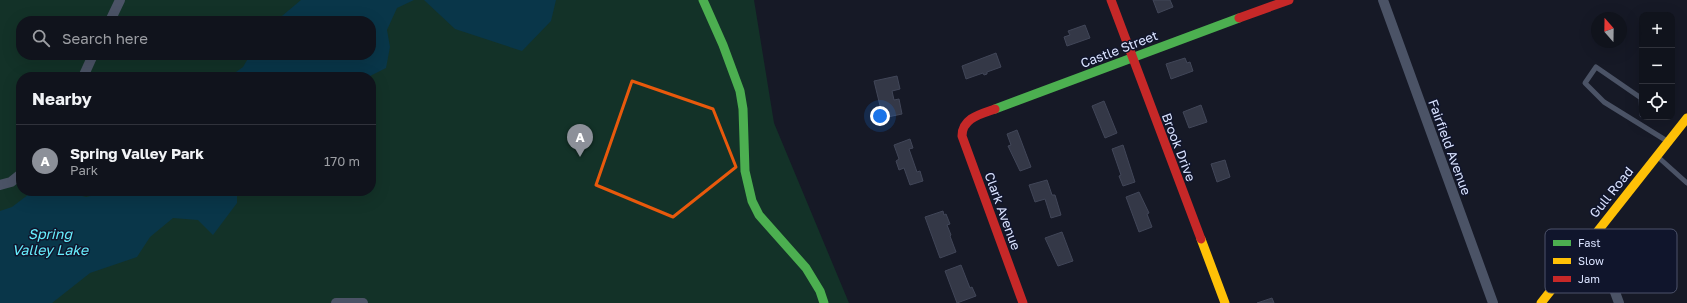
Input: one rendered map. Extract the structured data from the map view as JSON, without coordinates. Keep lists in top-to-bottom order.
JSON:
{
  "streets": {
    "street": [
      "Castle Street",
      "Brook Drive",
      "Fairfield Avenue",
      "Gull Road",
      "Clark Avenue"
    ]
  },
  "crossings": [
    ["Castle Street", "Brook Drive"],
    ["Castle Street", "Clark Avenue"]
  ],
  "water": ["Spring Valley Lake"],
  "legend": ["Fast", "Slow", "Jam"],
  "north": "top",
  "page": {
    "map_buttons": ["+", "−"],
    "search": "Search here",
    "heading": "Nearby",
    "pins": "A",
    "list": [
      {
        "mark": "A",
        "name": "Spring Valley Park",
        "note": "Park",
        "value": "170 m"
      }
    ]
  }
}
